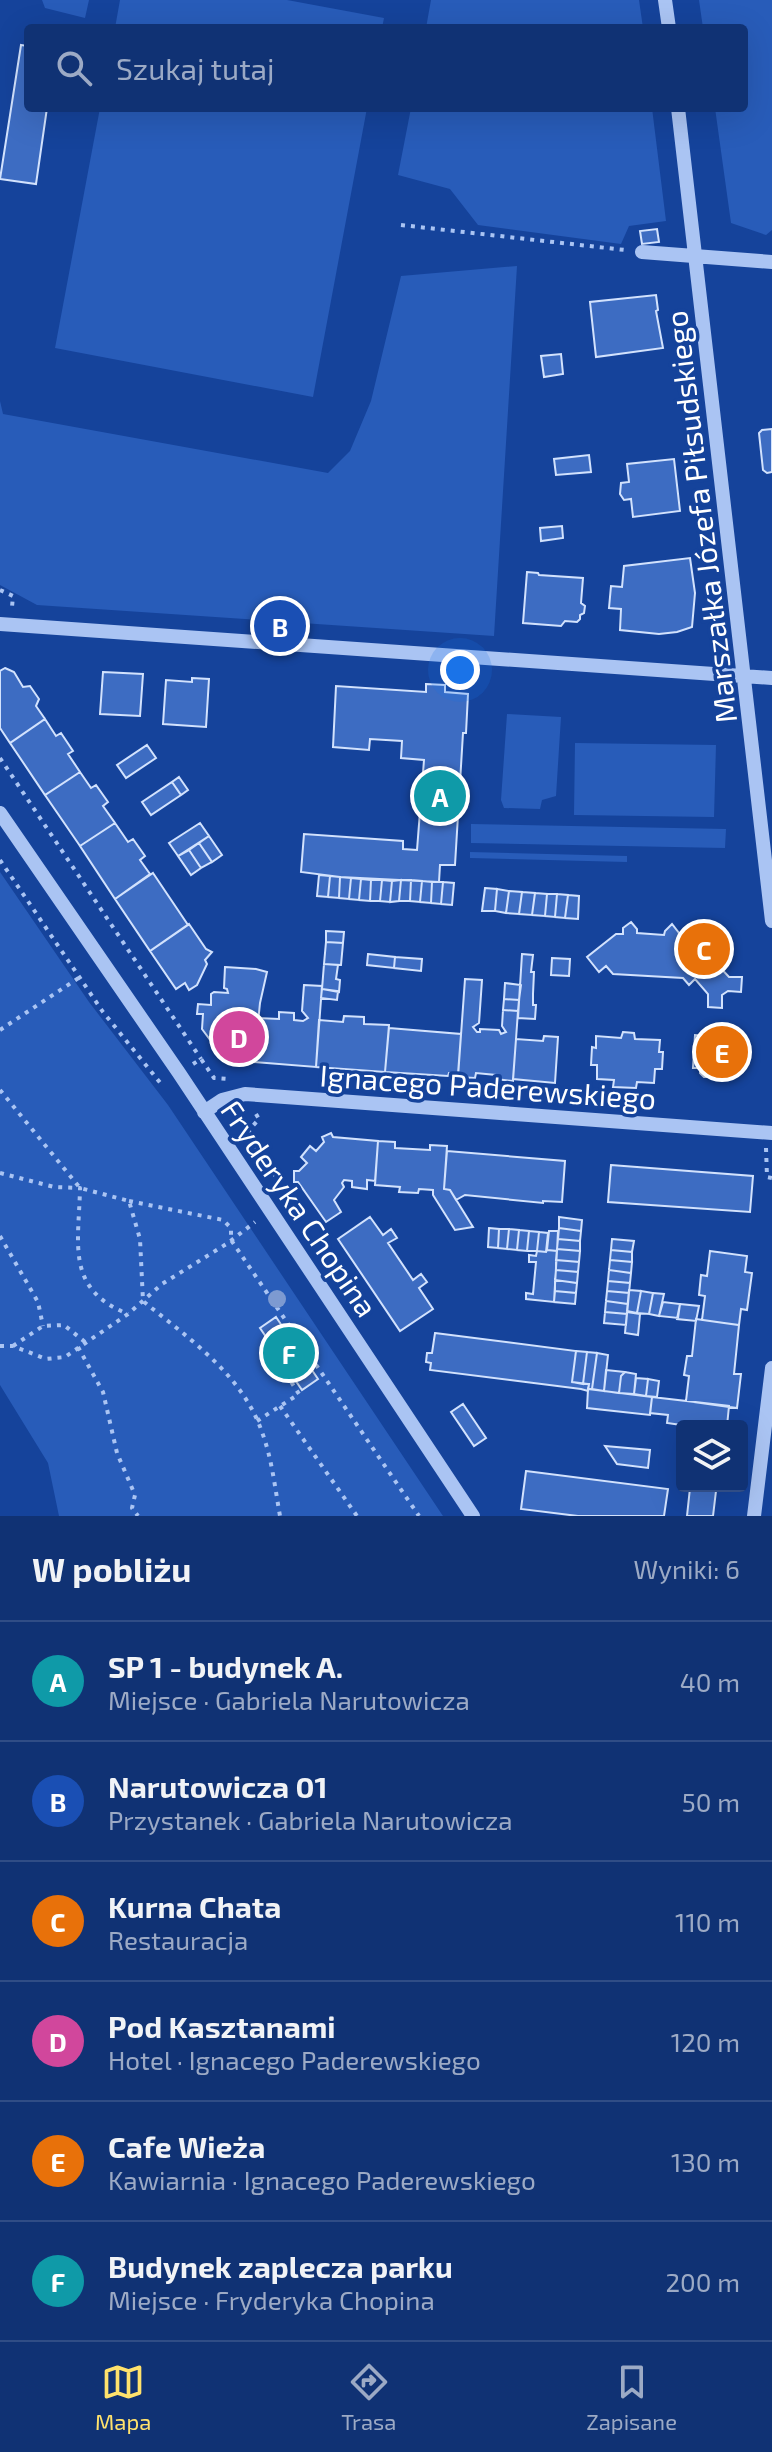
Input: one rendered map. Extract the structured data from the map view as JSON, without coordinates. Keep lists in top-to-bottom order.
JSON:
{
  "streets": {
    "street": ["Marszałka Józefa Piłsudskiego", "Ignacego Paderewskiego", "Fryderyka Chopina"]
  },
  "crossings": [
    ["Ignacego Paderewskiego", "Fryderyka Chopina"]
  ],
  "page": {
    "search": "Szukaj tutaj",
    "pins": [
      "B",
      "A",
      "C",
      "D",
      "E",
      "F"
    ],
    "heading": ["W pobliżu", "Wyniki: 6"],
    "list": [
      {
        "mark": "A",
        "name": "SP 1 - budynek A.",
        "note": "Miejsce · Gabriela Narutowicza",
        "value": "40 m"
      },
      {
        "mark": "B",
        "name": "Narutowicza 01",
        "note": "Przystanek · Gabriela Narutowicza",
        "value": "50 m"
      },
      {
        "mark": "C",
        "name": "Kurna Chata",
        "note": "Restauracja",
        "value": "110 m"
      },
      {
        "mark": "D",
        "name": "Pod Kasztanami",
        "note": "Hotel · Ignacego Paderewskiego",
        "value": "120 m"
      },
      {
        "mark": "E",
        "name": "Cafe Wieża",
        "note": "Kawiarnia · Ignacego Paderewskiego",
        "value": "130 m"
      },
      {
        "mark": "F",
        "name": "Budynek zaplecza parku",
        "note": "Miejsce · Fryderyka Chopina",
        "value": "200 m"
      }
    ],
    "nav": ["Mapa", "Trasa", "Zapisane"]
  }
}
